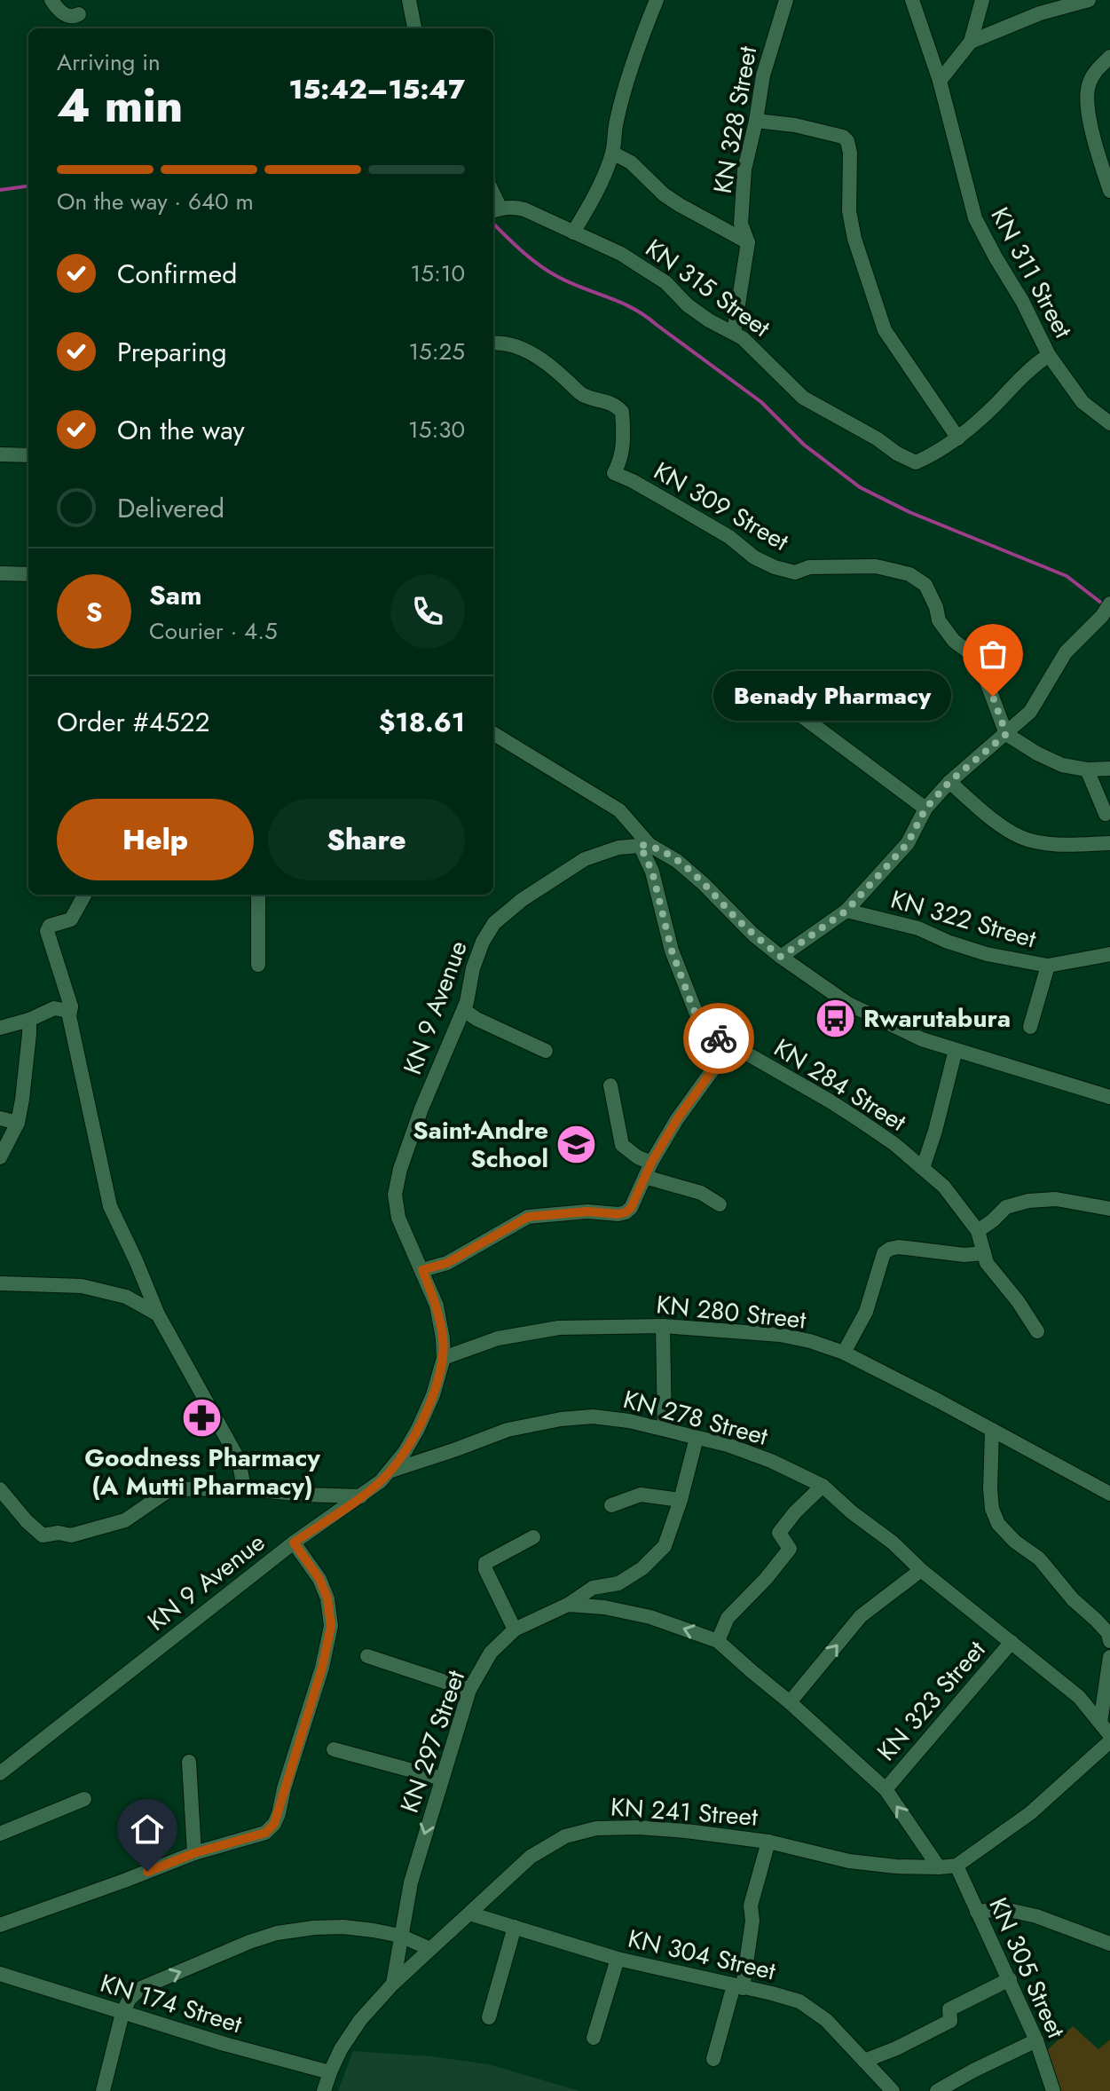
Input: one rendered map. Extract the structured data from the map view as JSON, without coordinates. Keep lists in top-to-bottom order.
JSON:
{
  "streets": {
    "street": [
      "KN 328 Street",
      "KN 311 Street",
      "KN 315 Street",
      "KN 309 Street",
      "KN 322 Street",
      "KN 9 Avenue",
      "KN 284 Street",
      "KN 280 Street",
      "KN 278 Street",
      "KN 323 Street",
      "KN 297 Street",
      "KN 241 Street",
      "KN 304 Street",
      "KN 305 Street",
      "KN 174 Street"
    ]
  },
  "crossings": [
    ["KN 328 Street", "KN 315 Street"],
    ["KN 311 Street", "KN 315 Street"],
    ["KN 9 Avenue", "KN 284 Street"],
    ["KN 9 Avenue", "KN 280 Street"],
    ["KN 9 Avenue", "KN 278 Street"],
    ["KN 278 Street", "KN 323 Street"],
    ["KN 323 Street", "KN 297 Street"],
    ["KN 297 Street", "KN 241 Street"],
    ["KN 241 Street", "KN 304 Street"],
    ["KN 241 Street", "KN 305 Street"],
    ["KN 241 Street", "KN 174 Street"]
  ],
  "places": {
    "other": ["Benady Pharmacy"],
    "bus stop": ["Rwarutabura"],
    "school or university": ["Saint-Andre School"],
    "pharmacy": ["Goodness Pharmacy (A Mutti Pharmacy)"]
  },
  "page": {
    "heading": ["4 min", "Arriving in", "15:42–15:47"],
    "panel": [
      "Sam",
      "Courier · 4.5",
      "Order #4522",
      "$18.61"
    ],
    "bar": "On the way · 640 m",
    "list": [
      ["Confirmed", "15:10"],
      ["Preparing", "15:25"],
      ["On the way", "15:30"],
      "Delivered"
    ],
    "round": "S",
    "bubble": "Benady Pharmacy",
    "buttons": ["Help", "Share"]
  }
}
